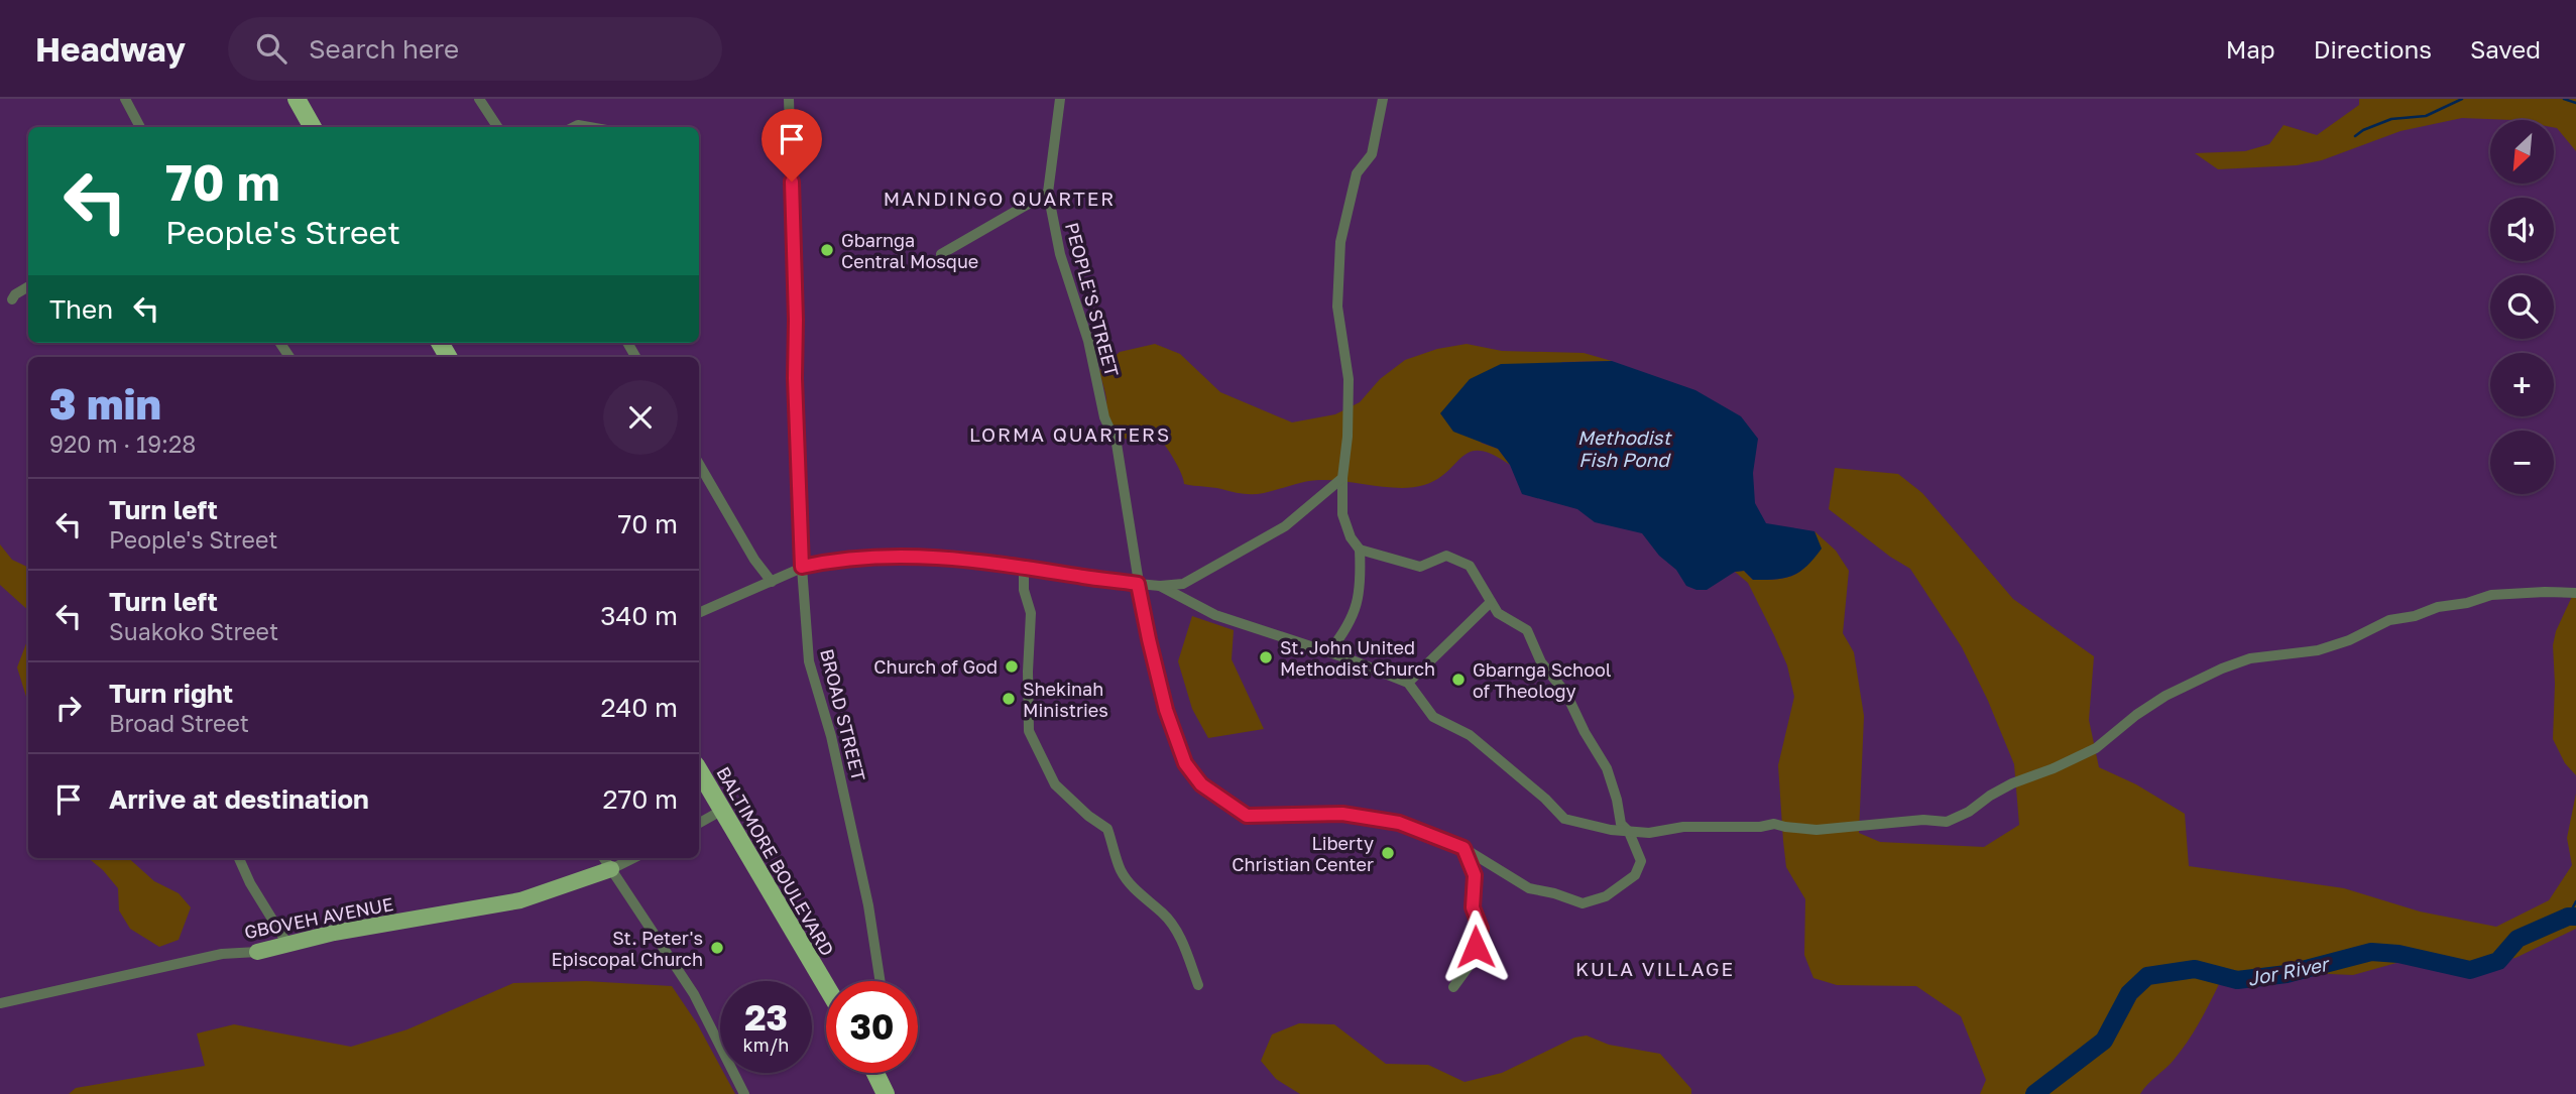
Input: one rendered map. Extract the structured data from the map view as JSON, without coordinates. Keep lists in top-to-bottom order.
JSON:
{
  "streets": {
    "highway": ["BALTIMORE BOULEVARD"],
    "main road": ["GBOVEH AVENUE"],
    "street": ["PEOPLE'S STREET", "BROAD STREET"]
  },
  "districts": ["MANDINGO QUARTER", "LORMA QUARTERS", "KULA VILLAGE"],
  "water": ["Methodist Fish Pond", "Jor River"],
  "places": [
    "Gbarnga Central Mosque",
    "St. John United Methodist Church",
    "Church of God",
    "Gbarnga School of Theology",
    "Shekinah Ministries",
    "Liberty Christian Center",
    "St. Peter's Episcopal Church"
  ],
  "north": "bottom left",
  "page": {
    "header": "Headway",
    "search": "Search here",
    "nav": ["Map", "Directions", "Saved"],
    "map_buttons": ["+", "−"],
    "turn": ["70 m", "People's Street"],
    "then": "Then",
    "heading": ["3 min", "920 m · 19:28"],
    "list": [
      {
        "name": "Turn left",
        "note": "People's Street",
        "value": "70 m"
      },
      {
        "name": "Turn left",
        "note": "Suakoko Street",
        "value": "340 m"
      },
      {
        "name": "Turn right",
        "note": "Broad Street",
        "value": "240 m"
      },
      {
        "name": "Arrive at destination",
        "value": "270 m"
      }
    ],
    "speed": "23 km/h",
    "limit": "30"
  }
}
